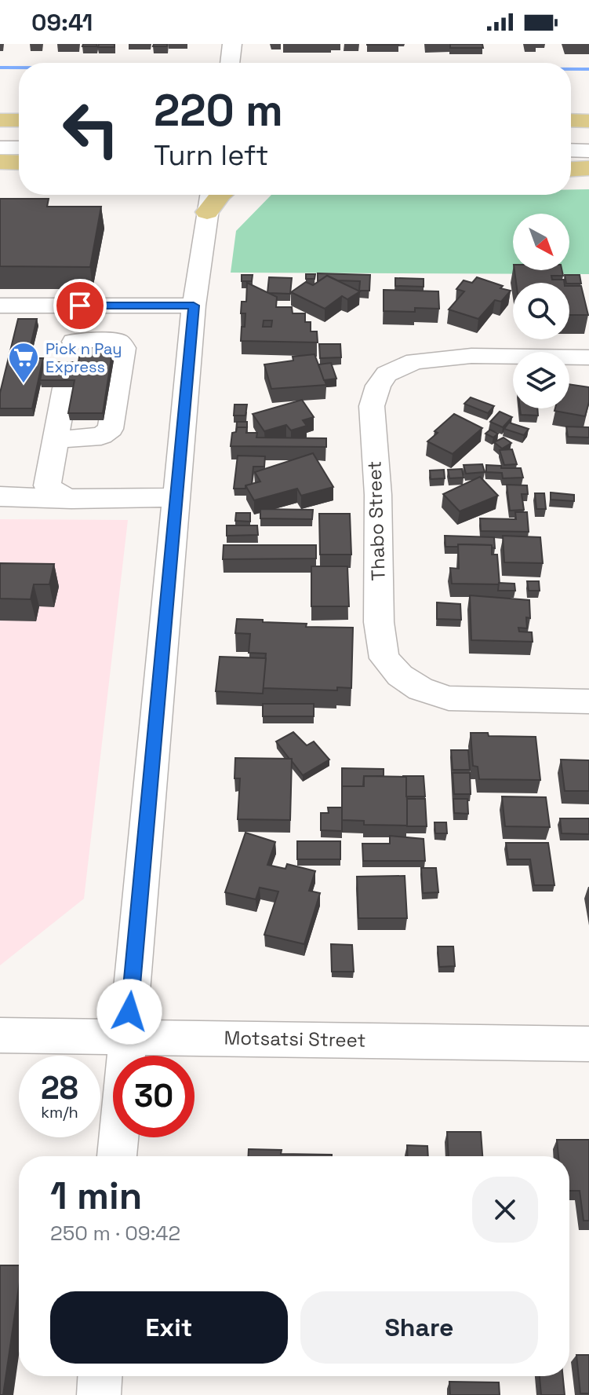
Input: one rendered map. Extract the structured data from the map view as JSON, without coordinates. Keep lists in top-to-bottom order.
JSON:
{
  "streets": {
    "street": ["Thabo Street", "Motsatsi Street"]
  },
  "places": {
    "supermarket": ["Pick n Pay Express"]
  },
  "north": "bottom right",
  "page": {
    "status": "09:41",
    "turn": ["220 m", "Turn left"],
    "speed": "28 km/h",
    "limit": "30",
    "heading": ["1 min", "250 m · 09:42"],
    "buttons": ["Exit", "Share"]
  }
}
